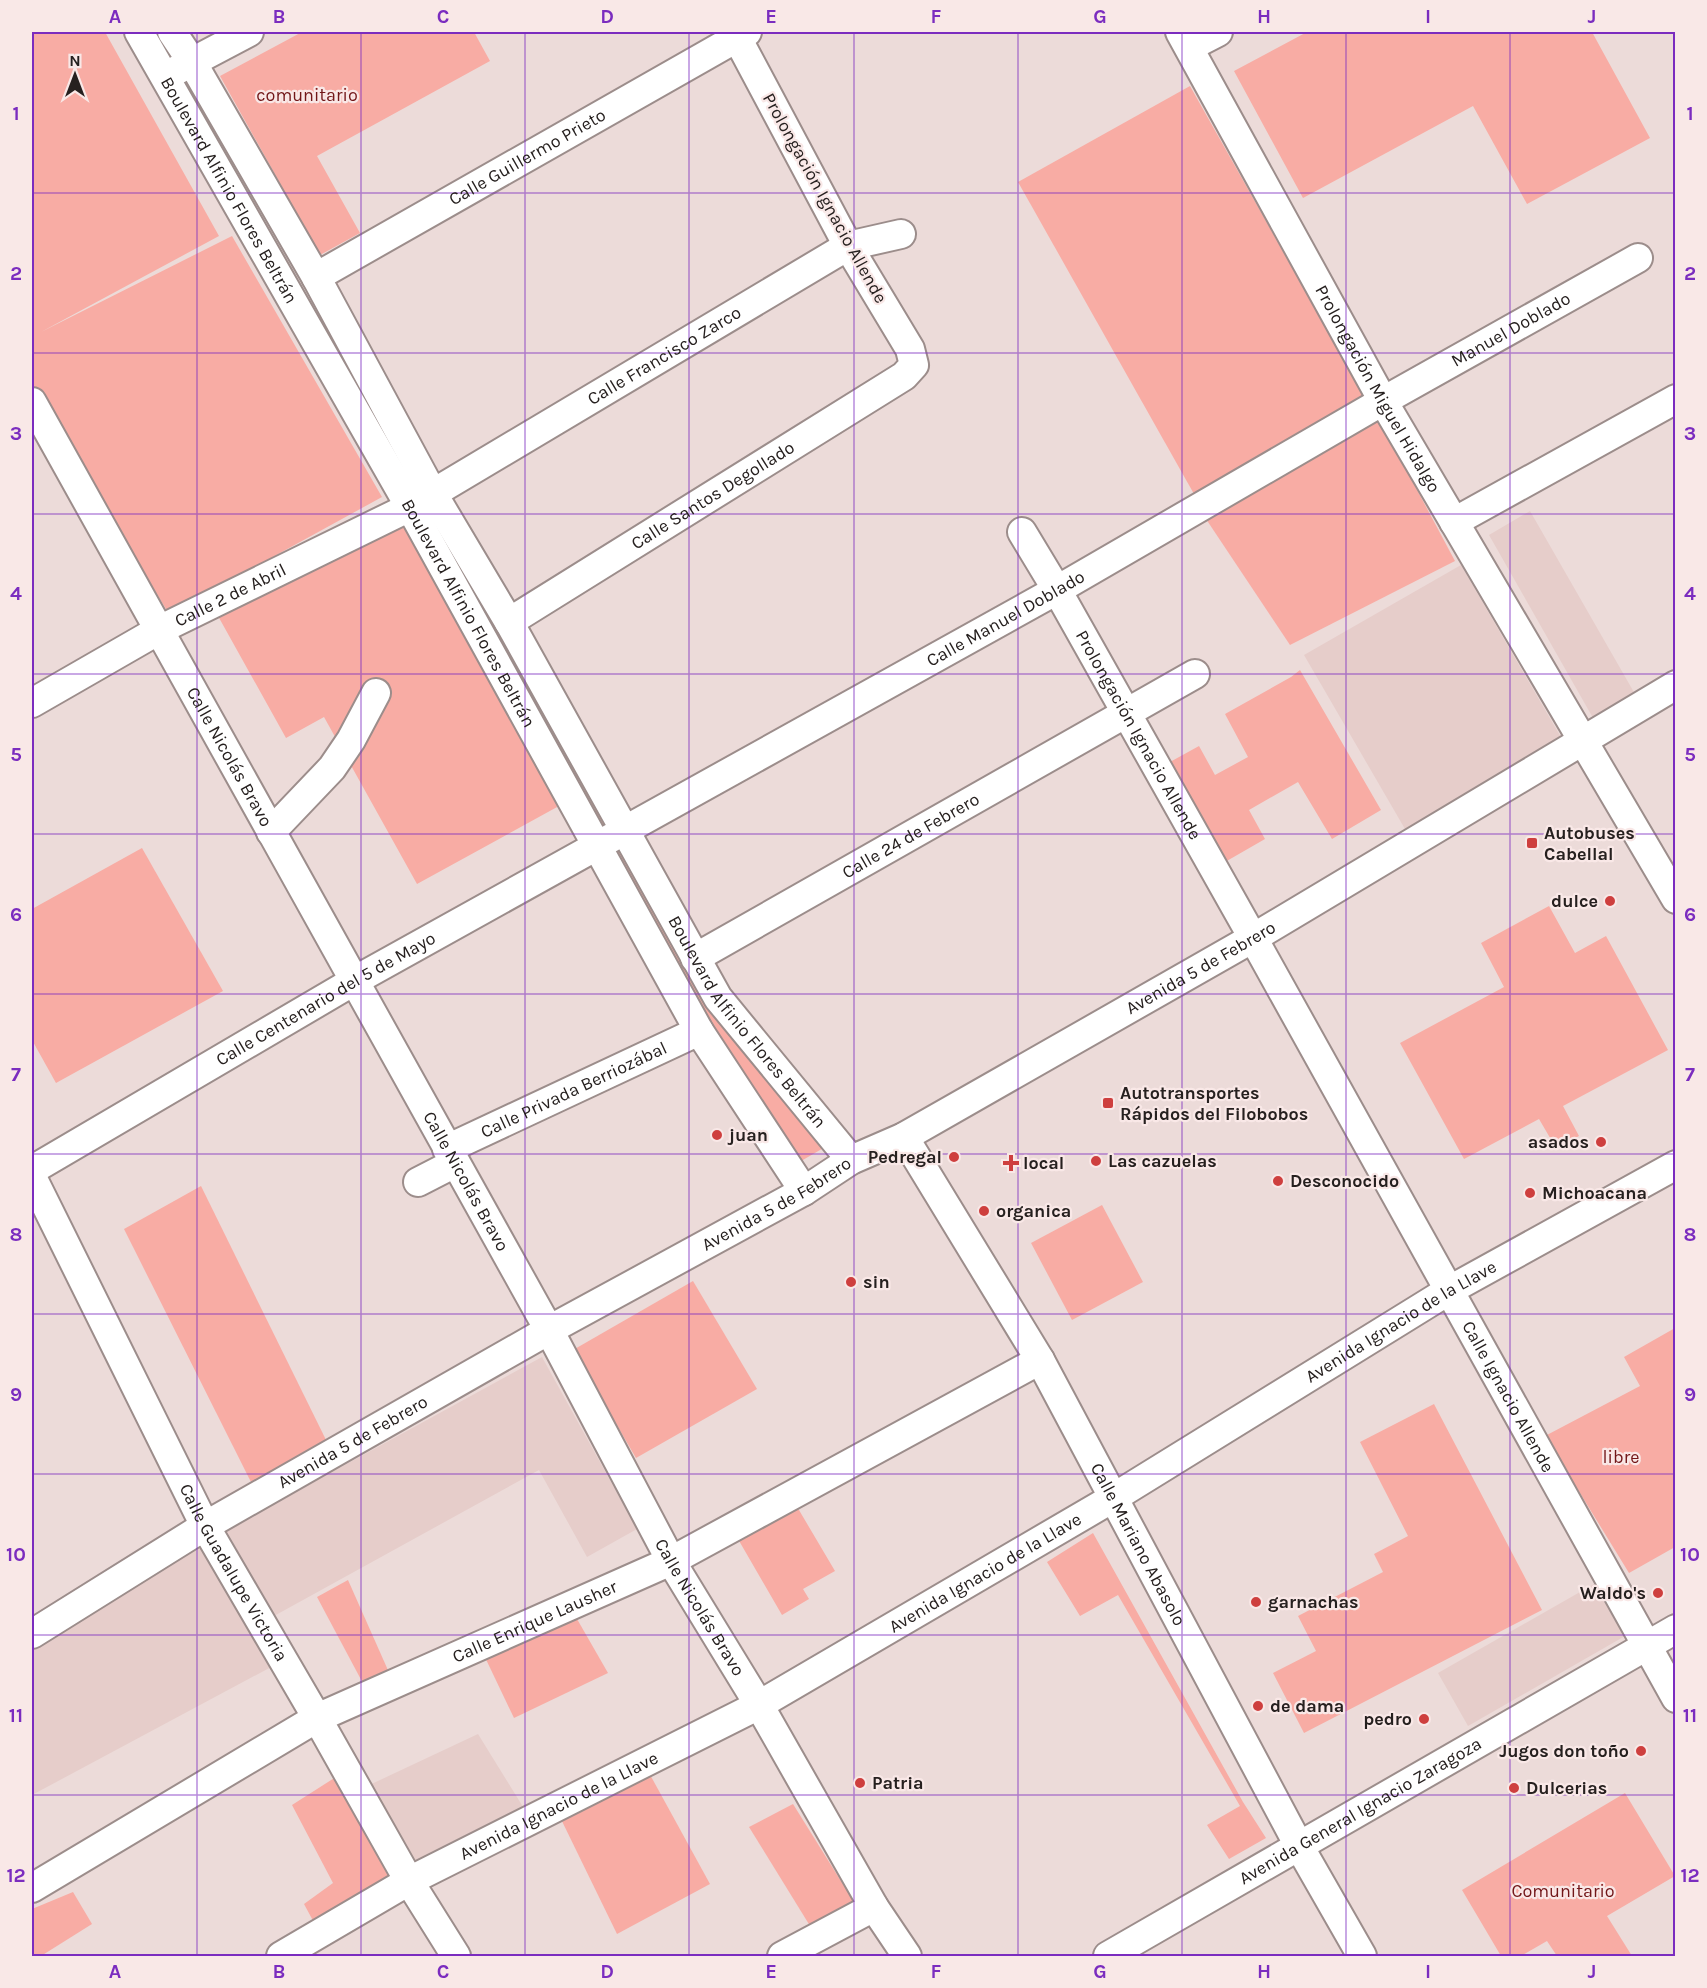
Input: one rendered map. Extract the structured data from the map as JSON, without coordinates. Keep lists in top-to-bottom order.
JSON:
{
  "streets": {
    "street": [
      "Calle Guillermo Prieto",
      "Boulevard Alfinio Flores Beltrán",
      "Prolongación Ignacio Allende",
      "Manuel Doblado",
      "Calle Francisco Zarco",
      "Prolongación Miguel Hidalgo",
      "Calle Santos Degollado",
      "Calle 2 de Abril",
      "Calle Manuel Doblado",
      "Calle Nicolás Bravo",
      "Calle 24 de Febrero",
      "Avenida 5 de Febrero",
      "Calle Centenario del 5 de Mayo",
      "Calle Privada Berriozábal",
      "Avenida Ignacio de la Llave",
      "Calle Ignacio Allende",
      "Calle Mariano Abasolo",
      "Calle Guadalupe Victoria",
      "Calle Enrique Lausher",
      "Avenida General Ignacio Zaragoza"
    ]
  },
  "crossings": [
    ["Calle Guillermo Prieto", "Boulevard Alfinio Flores Beltrán"],
    ["Calle Guillermo Prieto", "Prolongación Ignacio Allende"],
    ["Boulevard Alfinio Flores Beltrán", "Calle Francisco Zarco"],
    ["Boulevard Alfinio Flores Beltrán", "Calle Santos Degollado"],
    ["Boulevard Alfinio Flores Beltrán", "Calle 2 de Abril"],
    ["Boulevard Alfinio Flores Beltrán", "Calle Manuel Doblado"],
    ["Boulevard Alfinio Flores Beltrán", "Calle 24 de Febrero"],
    ["Boulevard Alfinio Flores Beltrán", "Avenida 5 de Febrero"],
    ["Boulevard Alfinio Flores Beltrán", "Calle Centenario del 5 de Mayo"],
    ["Boulevard Alfinio Flores Beltrán", "Calle Privada Berriozábal"],
    ["Prolongación Ignacio Allende", "Calle Francisco Zarco"],
    ["Prolongación Ignacio Allende", "Calle Santos Degollado"],
    ["Prolongación Ignacio Allende", "Calle Manuel Doblado"],
    ["Prolongación Ignacio Allende", "Calle 24 de Febrero"],
    ["Prolongación Ignacio Allende", "Avenida 5 de Febrero"],
    ["Prolongación Ignacio Allende", "Calle Ignacio Allende"],
    ["Manuel Doblado", "Prolongación Miguel Hidalgo"],
    ["Manuel Doblado", "Calle Manuel Doblado"],
    ["Calle Francisco Zarco", "Calle 2 de Abril"],
    ["Prolongación Miguel Hidalgo", "Calle Manuel Doblado"],
    ["Prolongación Miguel Hidalgo", "Avenida 5 de Febrero"],
    ["Calle 2 de Abril", "Calle Nicolás Bravo"],
    ["Calle Manuel Doblado", "Calle Centenario del 5 de Mayo"],
    ["Calle Nicolás Bravo", "Avenida 5 de Febrero"],
    ["Calle Nicolás Bravo", "Calle Centenario del 5 de Mayo"],
    ["Calle Nicolás Bravo", "Calle Privada Berriozábal"],
    ["Calle Nicolás Bravo", "Avenida Ignacio de la Llave"],
    ["Calle Nicolás Bravo", "Calle Enrique Lausher"],
    ["Avenida 5 de Febrero", "Calle Ignacio Allende"],
    ["Avenida 5 de Febrero", "Calle Mariano Abasolo"],
    ["Avenida 5 de Febrero", "Calle Guadalupe Victoria"],
    ["Avenida Ignacio de la Llave", "Calle Ignacio Allende"],
    ["Avenida Ignacio de la Llave", "Calle Mariano Abasolo"],
    ["Avenida Ignacio de la Llave", "Calle Guadalupe Victoria"],
    ["Calle Ignacio Allende", "Avenida General Ignacio Zaragoza"],
    ["Calle Mariano Abasolo", "Calle Enrique Lausher"],
    ["Calle Mariano Abasolo", "Avenida General Ignacio Zaragoza"],
    ["Calle Guadalupe Victoria", "Calle Enrique Lausher"]
  ],
  "parks": ["comunitario", "libre", "Comunitario"],
  "places": {
    "transit": ["Autobuses Cabellal", "Autotransportes Rápidos del Filobobos"],
    "other": [
      "dulce",
      "juan",
      "asados",
      "Pedregal",
      "Las cazuelas",
      "Desconocido",
      "Michoacana",
      "organica",
      "sin",
      "Waldo's",
      "garnachas",
      "de dama",
      "pedro",
      "Jugos don toño",
      "Patria",
      "Dulcerias"
    ],
    "health": ["local"]
  },
  "north": "top",
  "grid": {
    "columns": [
      "A",
      "B",
      "C",
      "D",
      "E",
      "F",
      "G",
      "H",
      "I",
      "J"
    ],
    "rows": [
      "1",
      "2",
      "3",
      "4",
      "5",
      "6",
      "7",
      "8",
      "9",
      "10",
      "11",
      "12"
    ]
  }
}
